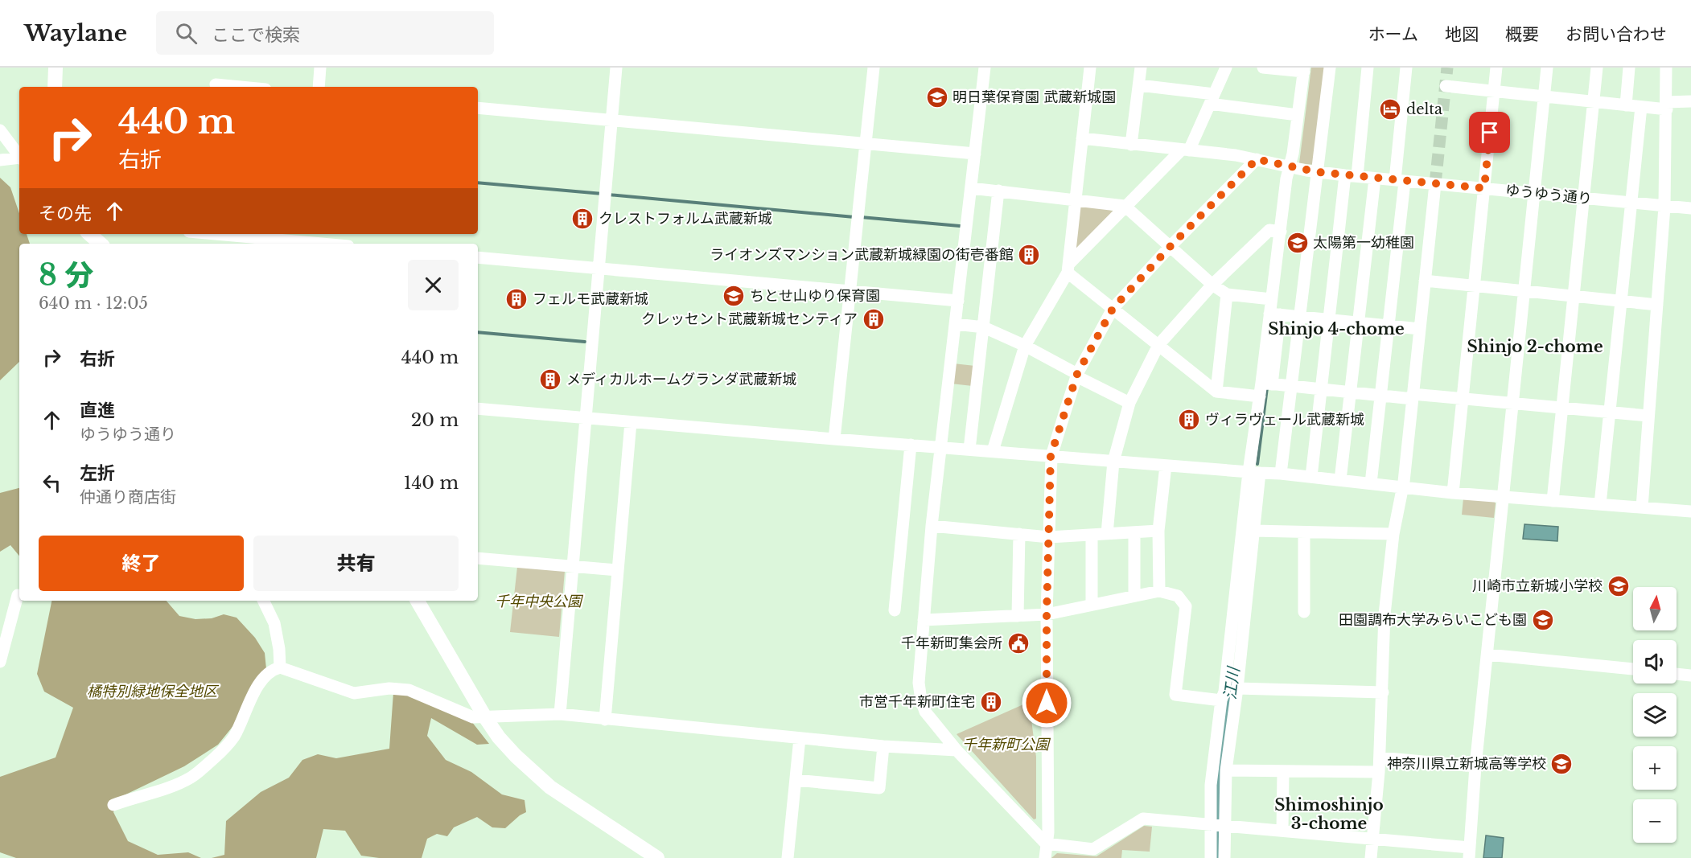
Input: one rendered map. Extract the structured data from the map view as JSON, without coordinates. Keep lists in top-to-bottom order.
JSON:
{
  "streets": {
    "street": ["ゆうゆう通り"]
  },
  "districts": ["Shinjo 4-chome", "Shinjo 2-chome", "Shimoshinjo 3-chome"],
  "water": ["江川"],
  "parks": ["千年中央公園", "橘特別緑地保全地区", "千年新町公園"],
  "places": {
    "school or university": [
      "明日葉保育園 武蔵新城園",
      "太陽第一幼稚園",
      "ちとせ山ゆり保育園",
      "川崎市立新城小学校",
      "田園調布大学みらいこども園",
      "神奈川県立新城高等学校"
    ],
    "hotel": ["delta"],
    "building": [
      "クレストフォルム武蔵新城",
      "ライオンズマンション武蔵新城緑園の街壱番館",
      "フェルモ武蔵新城",
      "クレッセント武蔵新城センティア",
      "メディカルホームグランダ武蔵新城",
      "ヴィラヴェール武蔵新城",
      "市営千年新町住宅"
    ],
    "public building": ["千年新町集会所"]
  },
  "north": "top",
  "page": {
    "header": "Waylane",
    "search": "ここで検索",
    "nav": [
      "ホーム",
      "地図",
      "概要",
      "お問い合わせ"
    ],
    "turn": ["440 m", "右折"],
    "then": "その先",
    "heading": ["8 分", "640 m · 12:05"],
    "list": [
      {
        "name": "右折",
        "value": "440 m"
      },
      {
        "name": "直進",
        "note": "ゆうゆう通り",
        "value": "20 m"
      },
      {
        "name": "左折",
        "note": "仲通り商店街",
        "value": "140 m"
      }
    ],
    "buttons": ["終了", "共有"],
    "map_buttons": ["+", "−"]
  }
}
